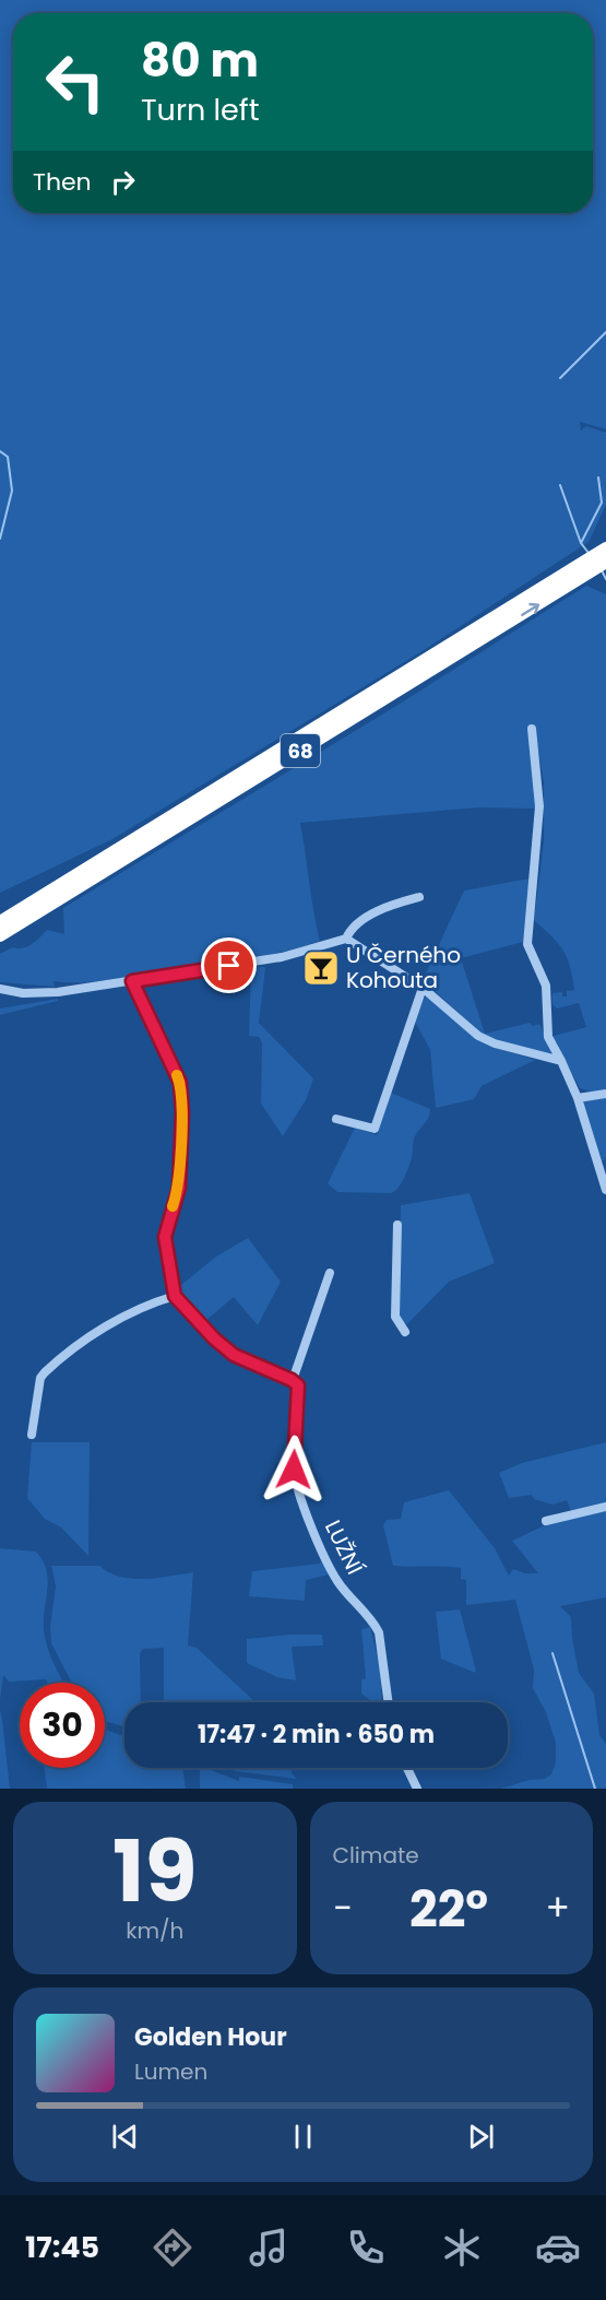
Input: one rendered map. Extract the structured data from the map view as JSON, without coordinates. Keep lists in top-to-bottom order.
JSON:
{
  "streets": {
    "highway": ["68"],
    "street": ["LUŽNÍ"]
  },
  "places": {
    "bar": ["U Černého Kohouta"]
  },
  "page": {
    "turn": ["80 m", "Turn left"],
    "then": "Then",
    "limit": "30",
    "trip": "17:47 · 2 min · 650 m",
    "tile": [
      ["19", "km/h"],
      "Climate"
    ],
    "heat": ["−", "22°", "+"],
    "song": ["Golden Hour", "Lumen"],
    "tabs": "17:45"
  }
}
